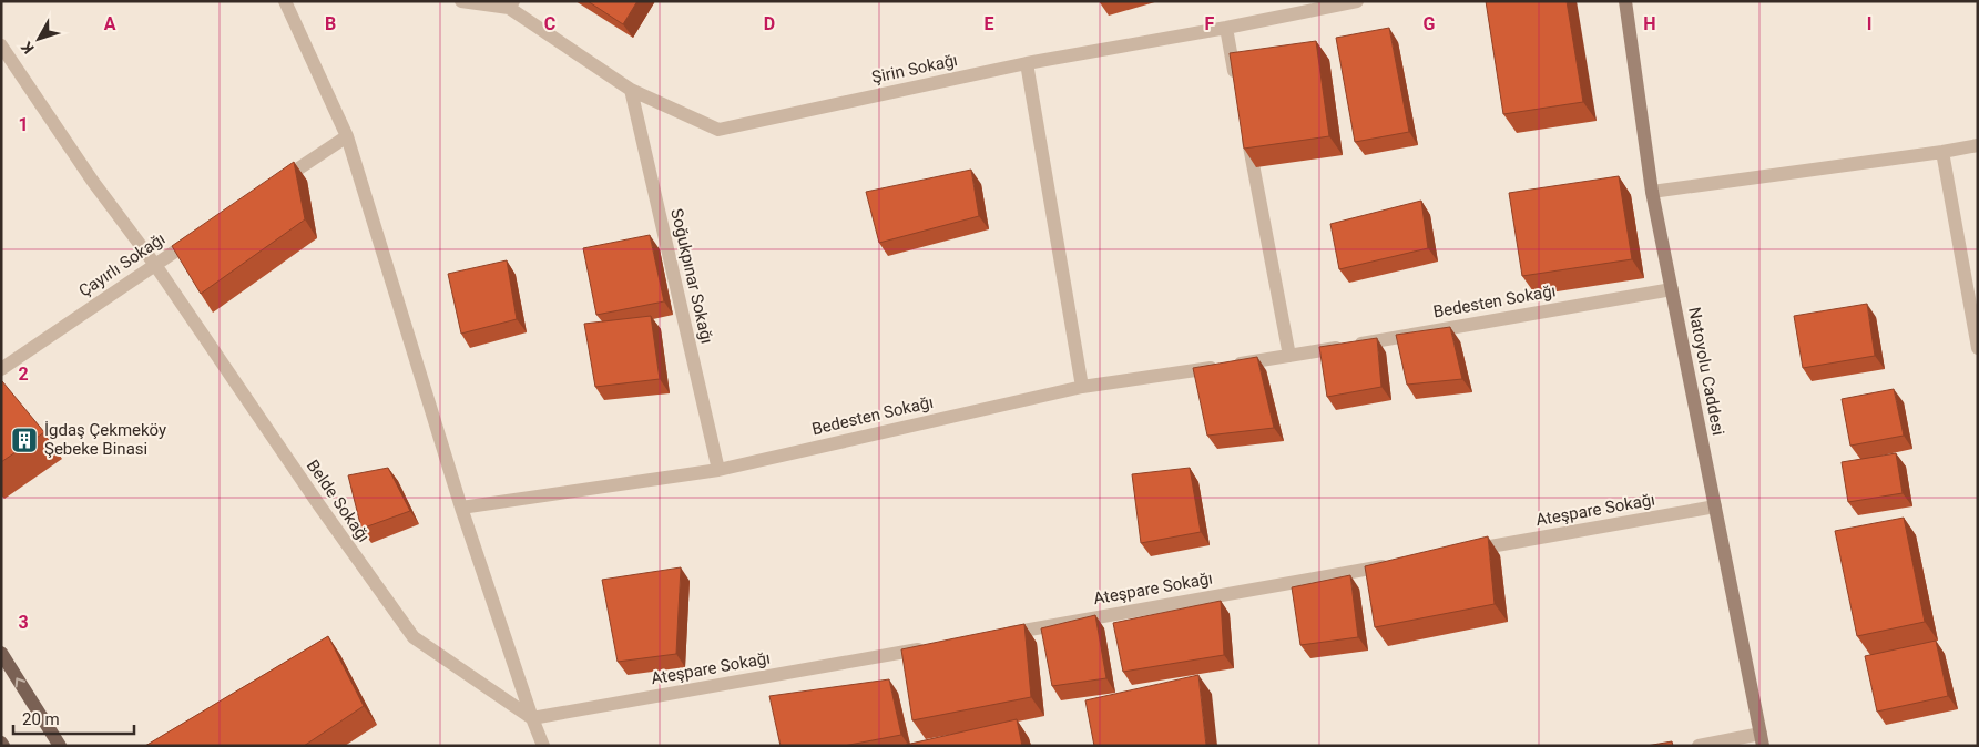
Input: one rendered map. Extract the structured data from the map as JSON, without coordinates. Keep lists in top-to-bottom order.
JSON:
{
  "streets": {
    "main road": ["Natoyolu Caddesi"],
    "street": [
      "Şirin Sokağı",
      "Çayırlı Sokağı",
      "Soğukpınar Sokağı",
      "Bedesten Sokağı",
      "Belde Sokağı",
      "Ateşpare Sokağı"
    ]
  },
  "crossings": [
    ["Şirin Sokağı", "Soğukpınar Sokağı"],
    ["Çayırlı Sokağı", "Belde Sokağı"],
    ["Soğukpınar Sokağı", "Bedesten Sokağı"],
    ["Bedesten Sokağı", "Natoyolu Caddesi"],
    ["Natoyolu Caddesi", "Ateşpare Sokağı"],
    ["Belde Sokağı", "Ateşpare Sokağı"]
  ],
  "places": {
    "building": ["İgdaş Çekmeköy Şebeke Binasi"]
  },
  "scale_bar": "20 m",
  "north": "bottom left",
  "grid": {
    "columns": [
      "A",
      "B",
      "C",
      "D",
      "E",
      "F",
      "G",
      "H",
      "I"
    ],
    "rows": ["1", "2", "3"]
  }
}
